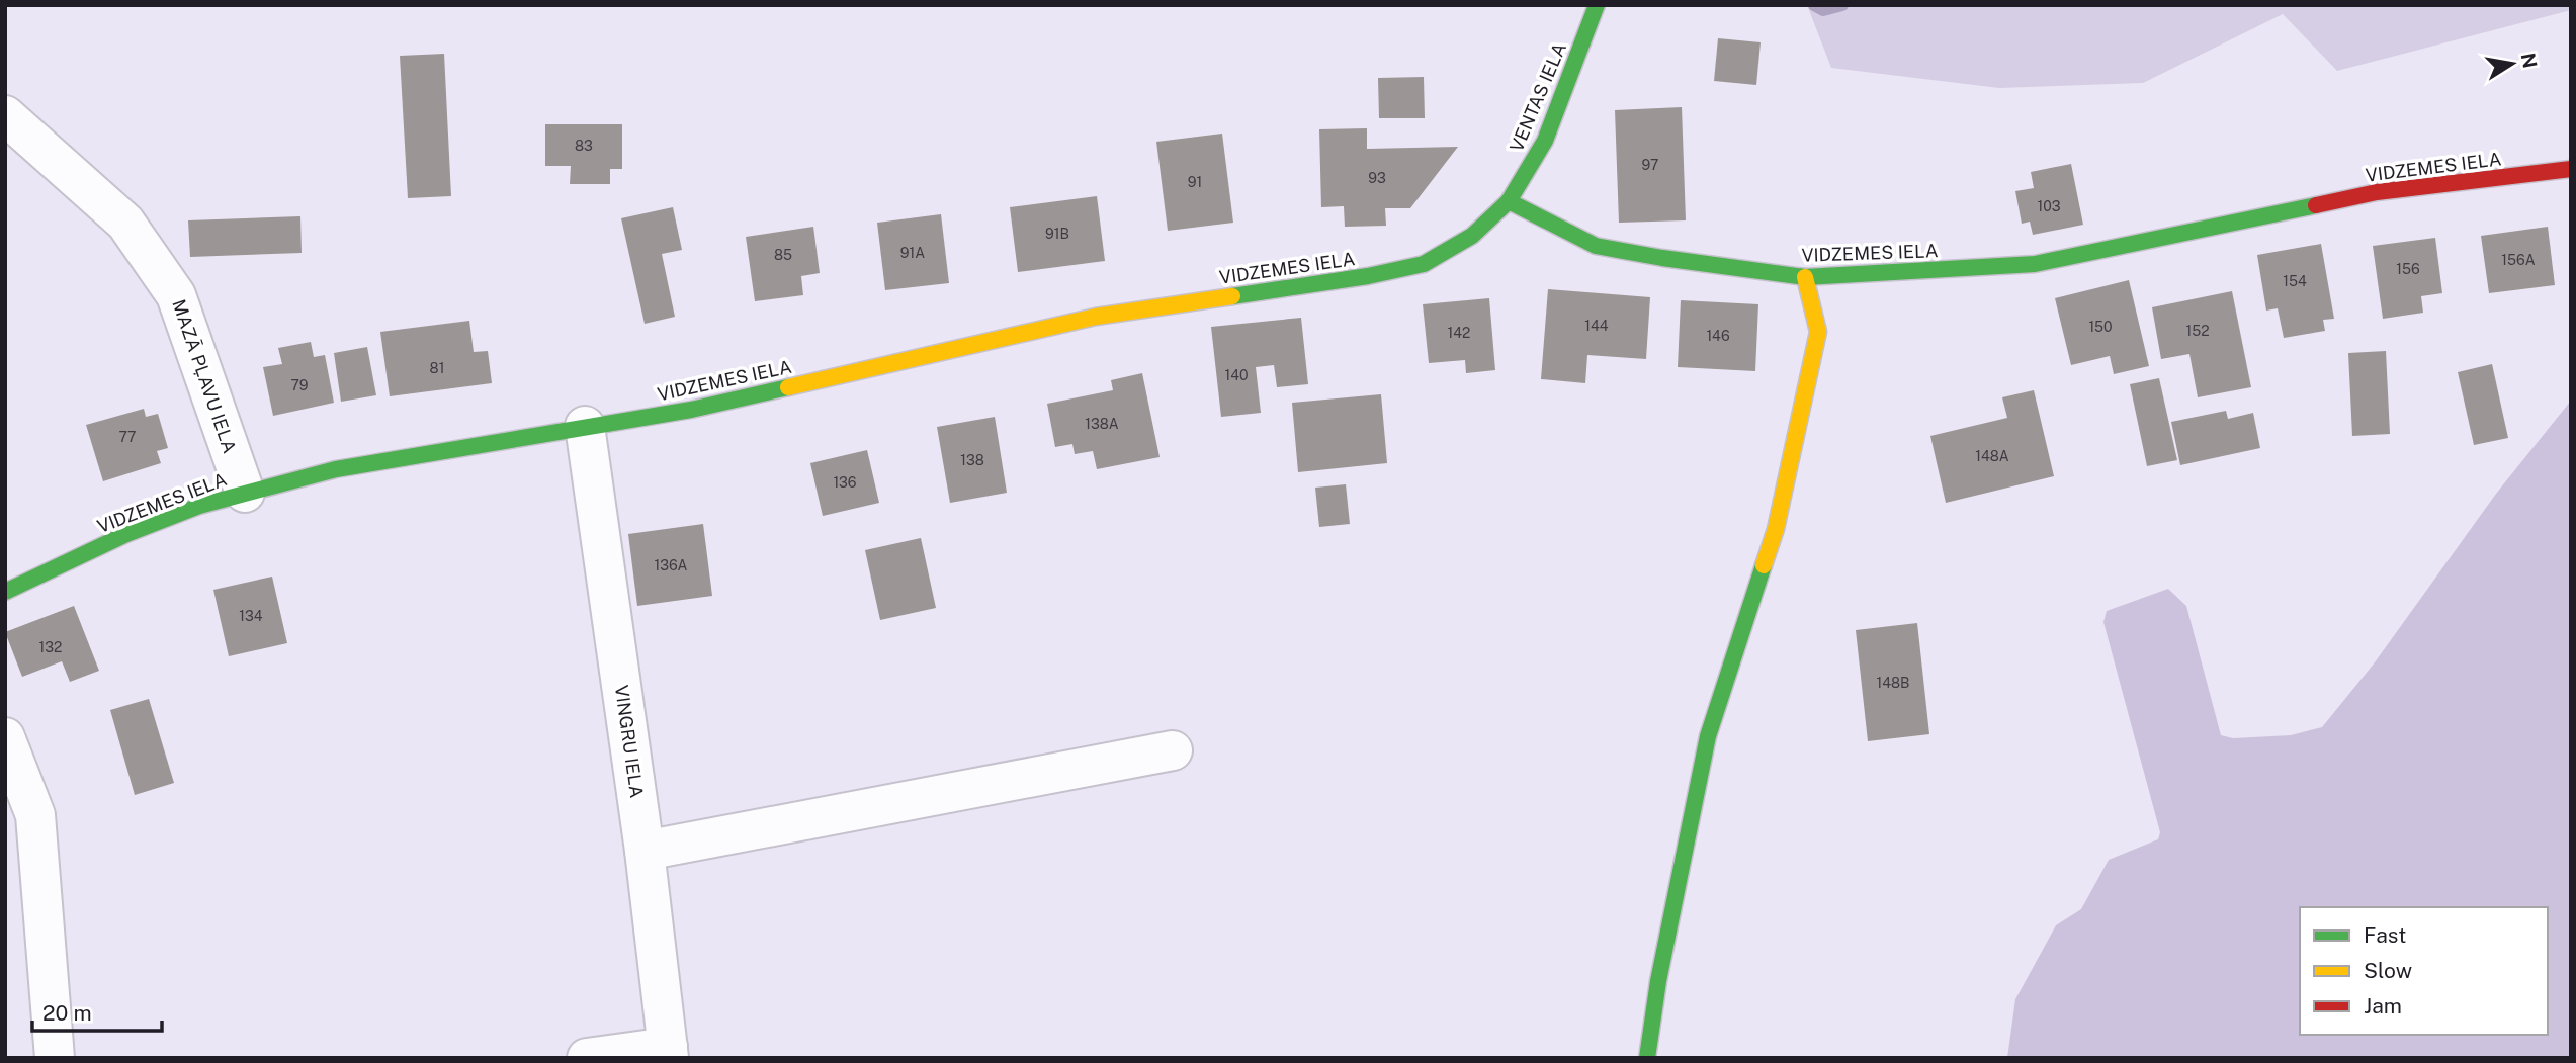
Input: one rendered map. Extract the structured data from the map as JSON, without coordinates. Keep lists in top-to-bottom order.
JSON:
{
  "streets": {
    "street": [
      "VENTAS IELA",
      "VIDZEMES IELA",
      "MAZĀ PĻAVU IELA",
      "VINGRU IELA"
    ]
  },
  "crossings": [
    ["VENTAS IELA", "VIDZEMES IELA"],
    ["VIDZEMES IELA", "MAZĀ PĻAVU IELA"],
    ["VIDZEMES IELA", "VINGRU IELA"]
  ],
  "house_numbers": [
    "83",
    "97",
    "93",
    "91",
    "103",
    "91B",
    "91A",
    "85",
    "156A",
    "156",
    "154",
    "144",
    "150",
    "152",
    "142",
    "146",
    "81",
    "140",
    "79",
    "138A",
    "77",
    "148A",
    "138",
    "136",
    "136A",
    "134",
    "132",
    "148B"
  ],
  "legend": ["Fast", "Slow", "Jam"],
  "scale_bar": "20 m",
  "north": "right"
}
